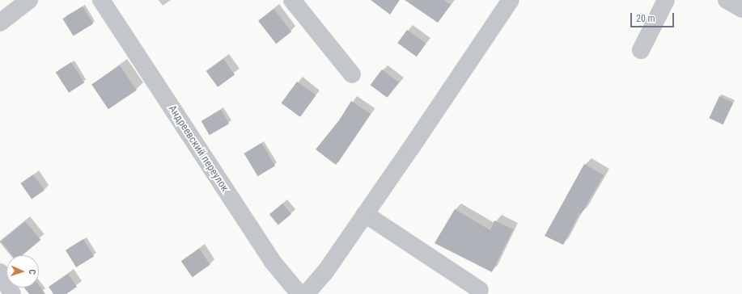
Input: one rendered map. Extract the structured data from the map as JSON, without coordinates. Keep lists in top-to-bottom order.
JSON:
{
  "streets": {
    "street": ["Андреевский переулок"]
  },
  "scale_bar": "20 m",
  "north": "right"
}
